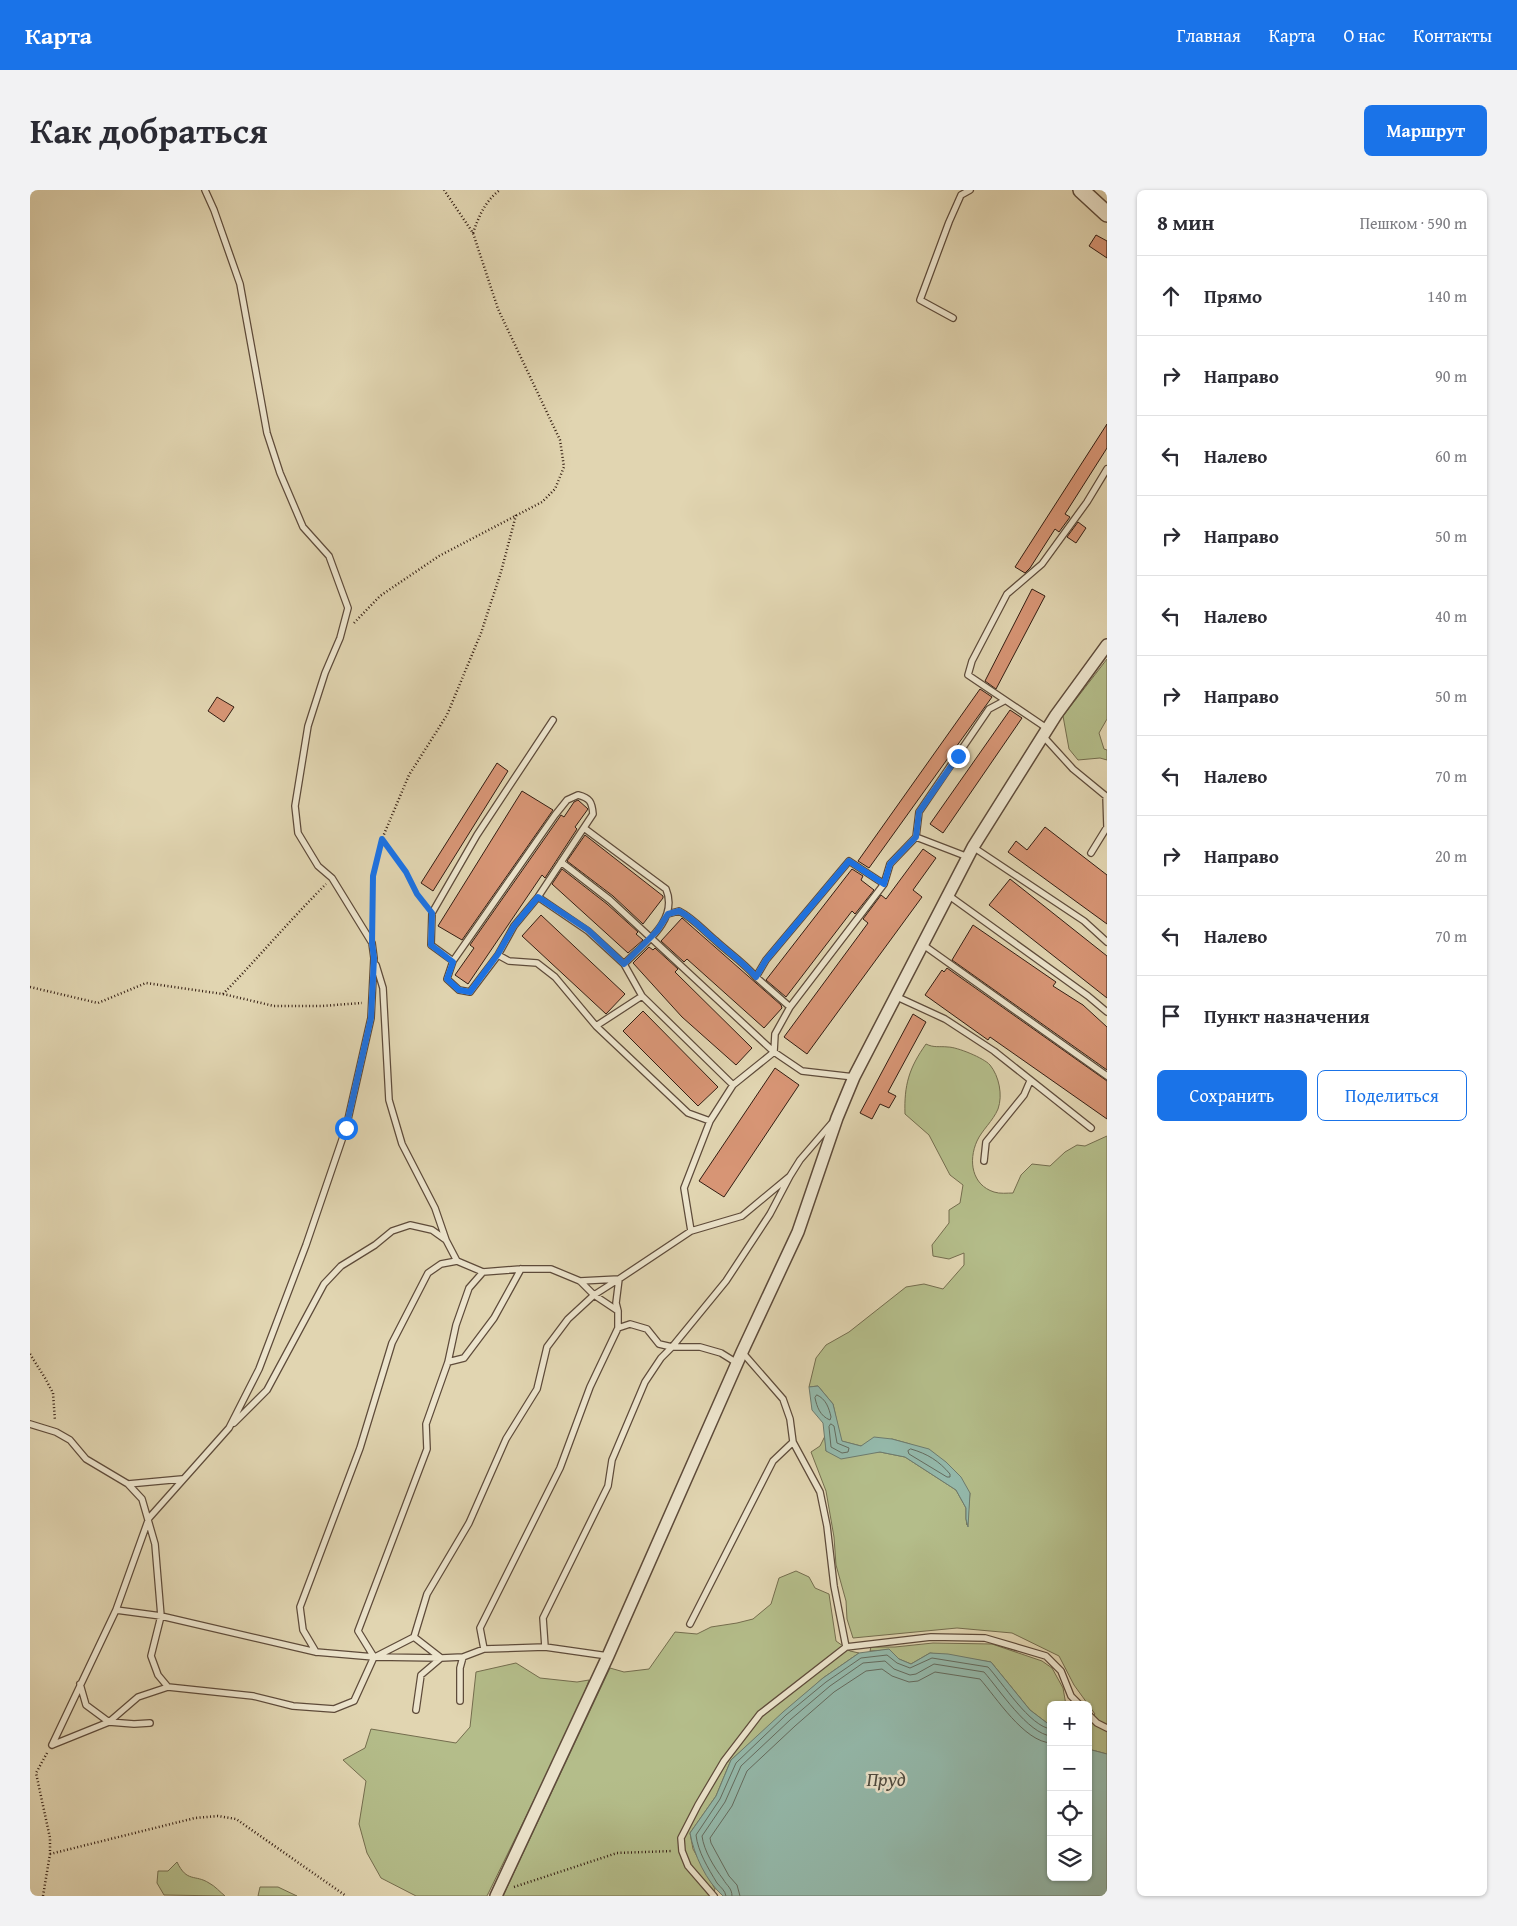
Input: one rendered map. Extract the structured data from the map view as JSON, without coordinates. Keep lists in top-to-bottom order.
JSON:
{
  "water": ["Пруд"],
  "page": {
    "header": "Карта",
    "nav": [
      "Главная",
      "Карта",
      "О нас",
      "Контакты"
    ],
    "title": "Как добраться",
    "buttons": [
      "Маршрут",
      ["Сохранить", "Поделиться"]
    ],
    "heading": ["8 мин", "Пешком · 590 m"],
    "list": [
      ["Прямо", "140 m"],
      ["Направо", "90 m"],
      ["Налево", "60 m"],
      ["Направо", "50 m"],
      ["Налево", "40 m"],
      ["Направо", "50 m"],
      ["Налево", "70 m"],
      ["Направо", "20 m"],
      ["Налево", "70 m"],
      "Пункт назначения"
    ],
    "map_buttons": ["+", "−"]
  }
}
